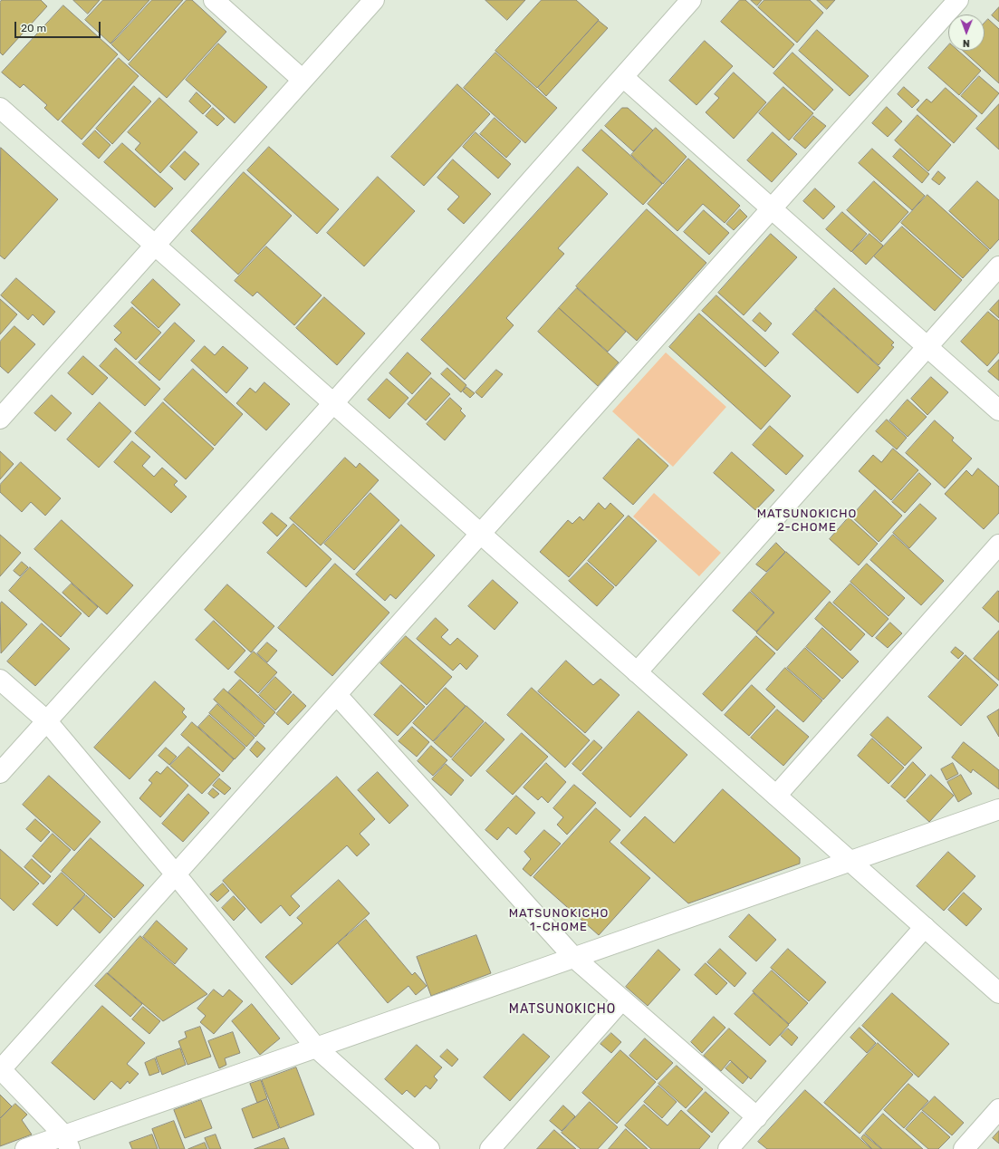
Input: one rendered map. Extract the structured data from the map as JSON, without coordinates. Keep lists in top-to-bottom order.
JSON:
{
  "districts": ["MATSUNOKICHO 2-CHOME", "MATSUNOKICHO 1-CHOME", "MATSUNOKICHO"],
  "scale_bar": "20 m",
  "north": "bottom"
}
